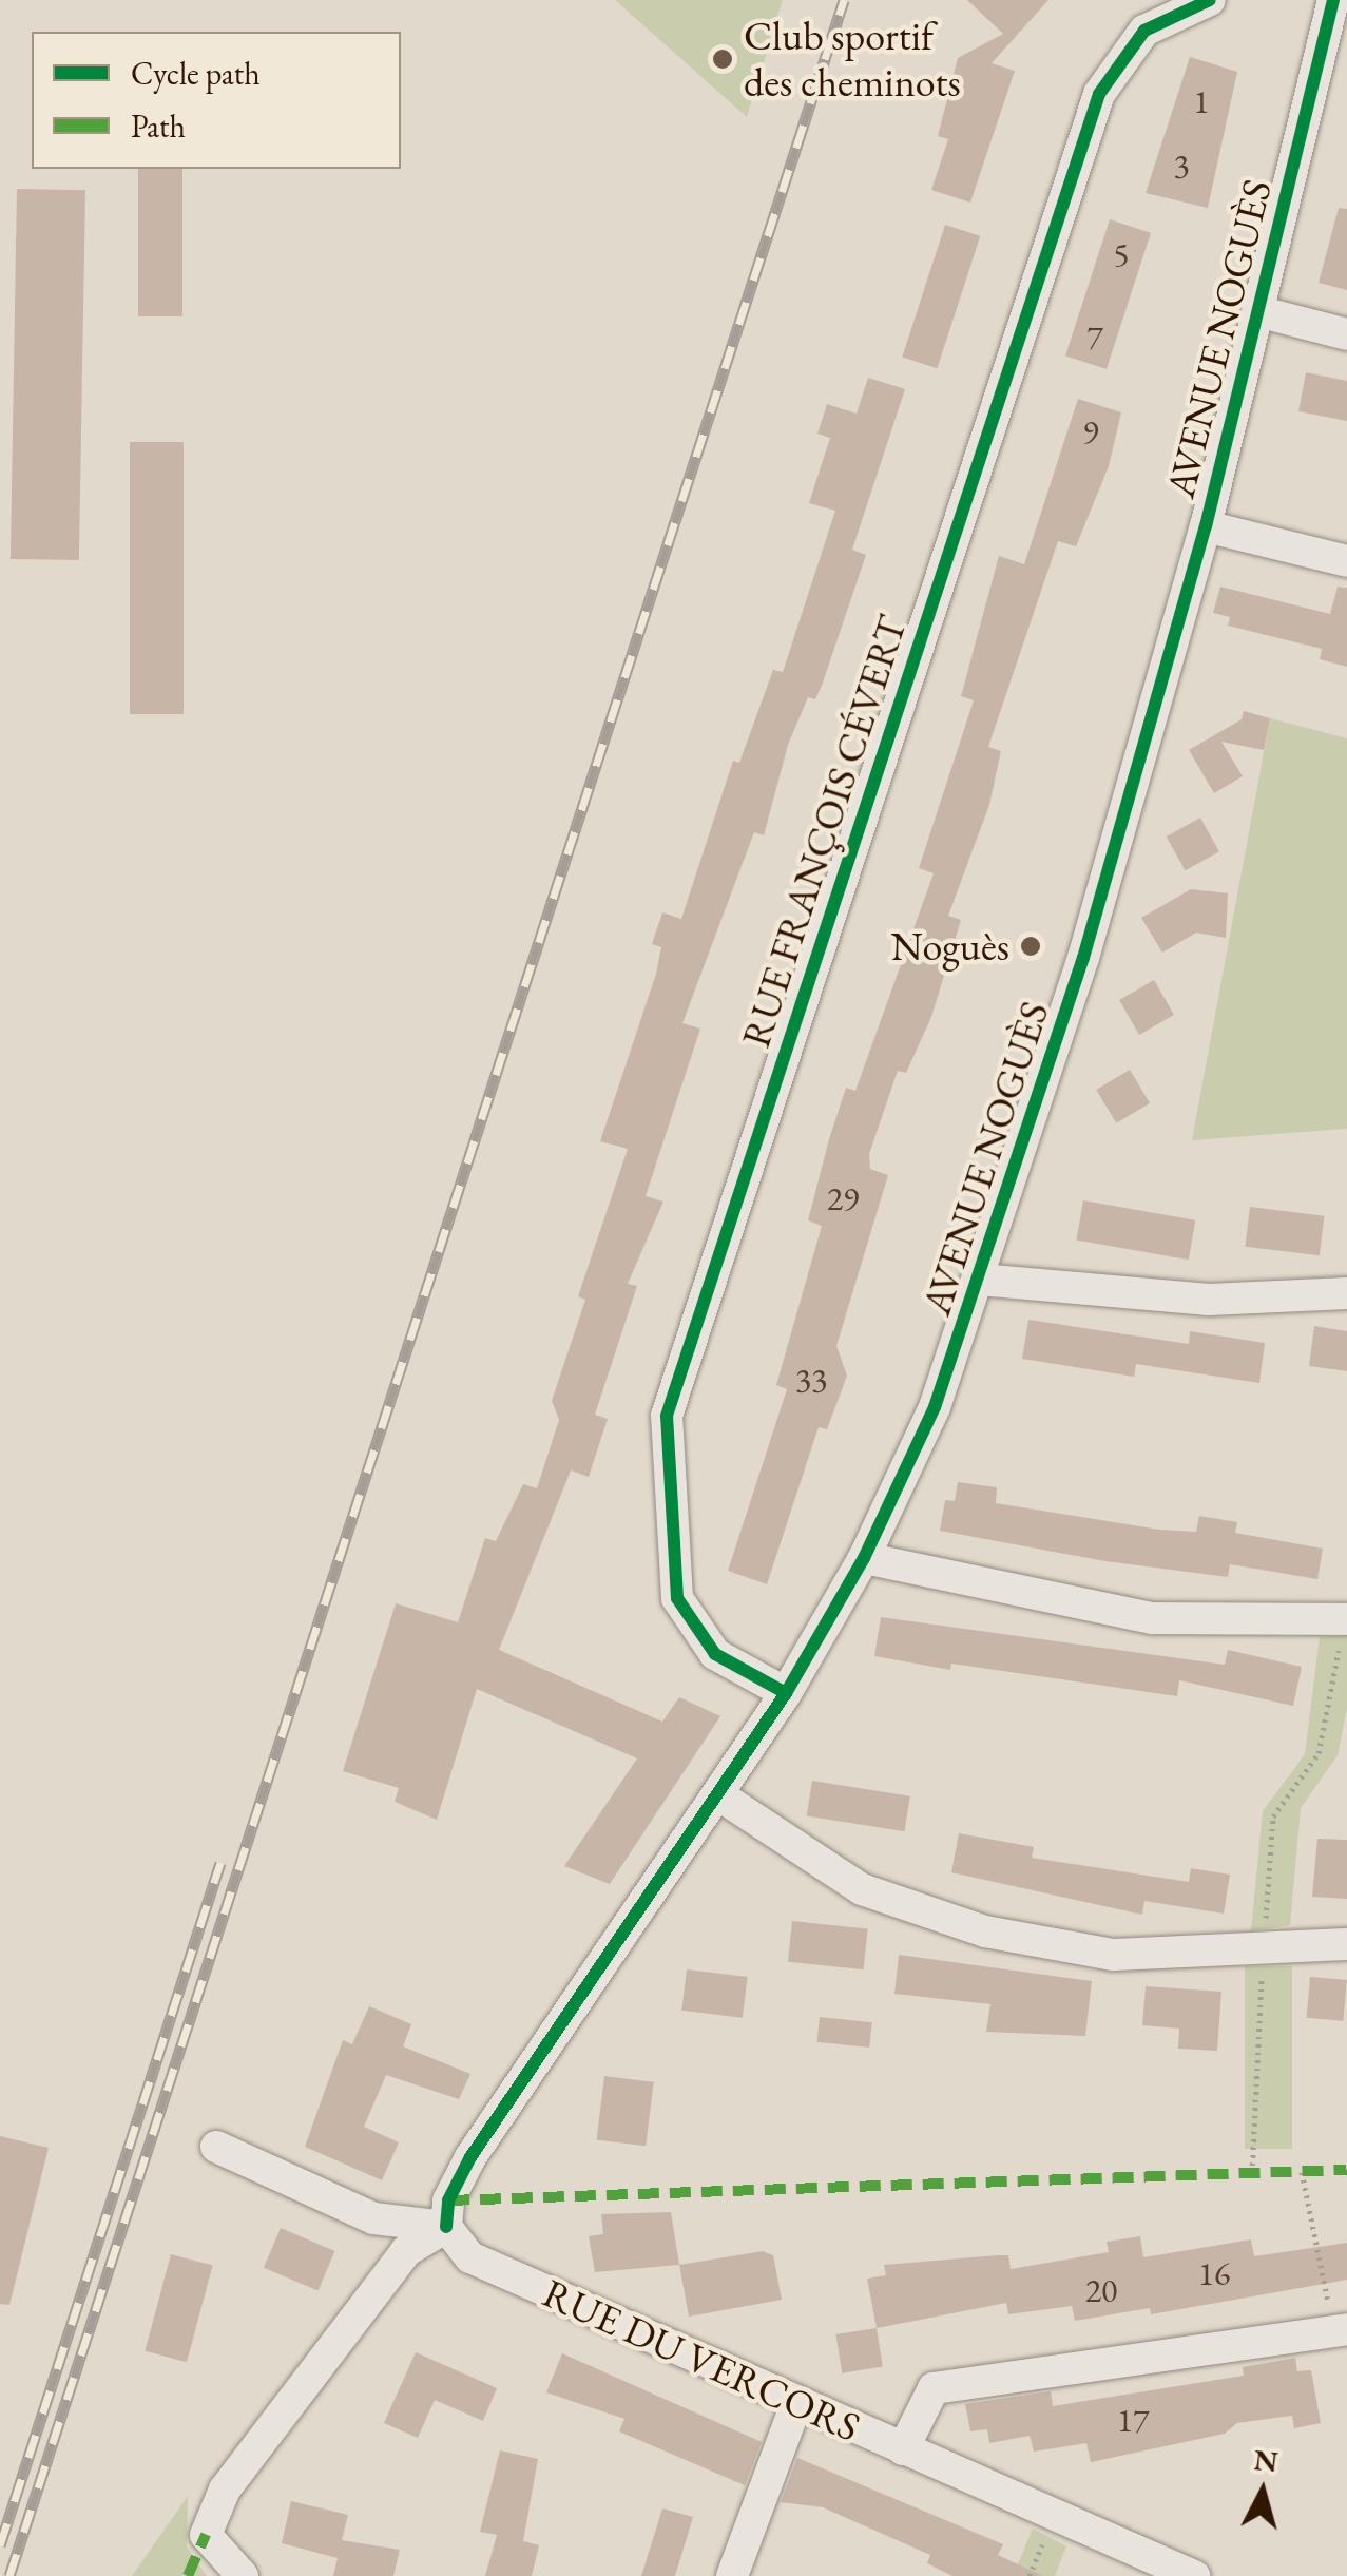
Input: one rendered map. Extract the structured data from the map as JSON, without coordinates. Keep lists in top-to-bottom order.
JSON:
{
  "streets": {
    "street": ["AVENUE NOGUÈS", "RUE FRANÇOIS CÉVERT", "RUE DU VERCORS"]
  },
  "crossings": [
    ["AVENUE NOGUÈS", "RUE FRANÇOIS CÉVERT"],
    ["AVENUE NOGUÈS", "RUE DU VERCORS"]
  ],
  "places": ["Club sportif des cheminots", "Noguès"],
  "house_numbers": [
    "1",
    "3",
    "5",
    "7",
    "9",
    "29",
    "33",
    "16",
    "20",
    "17"
  ],
  "legend": ["Cycle path", "Path"],
  "north": "top"
}
